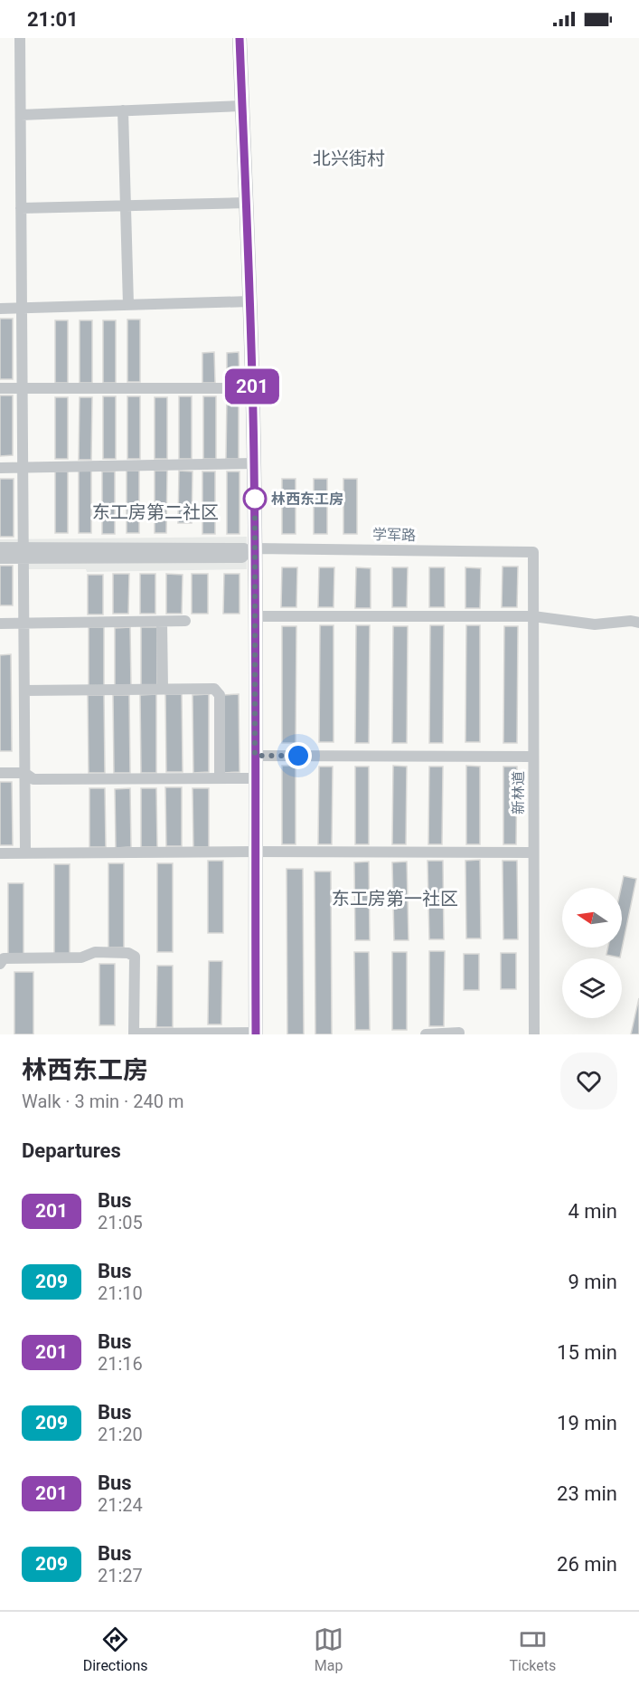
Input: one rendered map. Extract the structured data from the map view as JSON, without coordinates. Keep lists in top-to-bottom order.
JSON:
{
  "streets": {
    "street": ["学军路", "新林道"]
  },
  "crossings": [
    ["学军路", "新林道"]
  ],
  "districts": ["北兴街村", "东工房第二社区", "东工房第一社区"],
  "places": ["林西东工房"],
  "lines": ["bus line 201"],
  "north": "left",
  "page": {
    "status": "21:01",
    "on_map": "201",
    "heading": [
      ["林西东工房", "Walk · 3 min · 240 m"],
      "Departures"
    ],
    "list": [
      {
        "mark": "201",
        "name": "Bus",
        "note": "21:05",
        "value": "4 min"
      },
      {
        "mark": "209",
        "name": "Bus",
        "note": "21:10",
        "value": "9 min"
      },
      {
        "mark": "201",
        "name": "Bus",
        "note": "21:16",
        "value": "15 min"
      },
      {
        "mark": "209",
        "name": "Bus",
        "note": "21:20",
        "value": "19 min"
      },
      {
        "mark": "201",
        "name": "Bus",
        "note": "21:24",
        "value": "23 min"
      },
      {
        "mark": "209",
        "name": "Bus",
        "note": "21:27",
        "value": "26 min"
      }
    ],
    "tabs": ["Directions", "Map", "Tickets"]
  }
}
